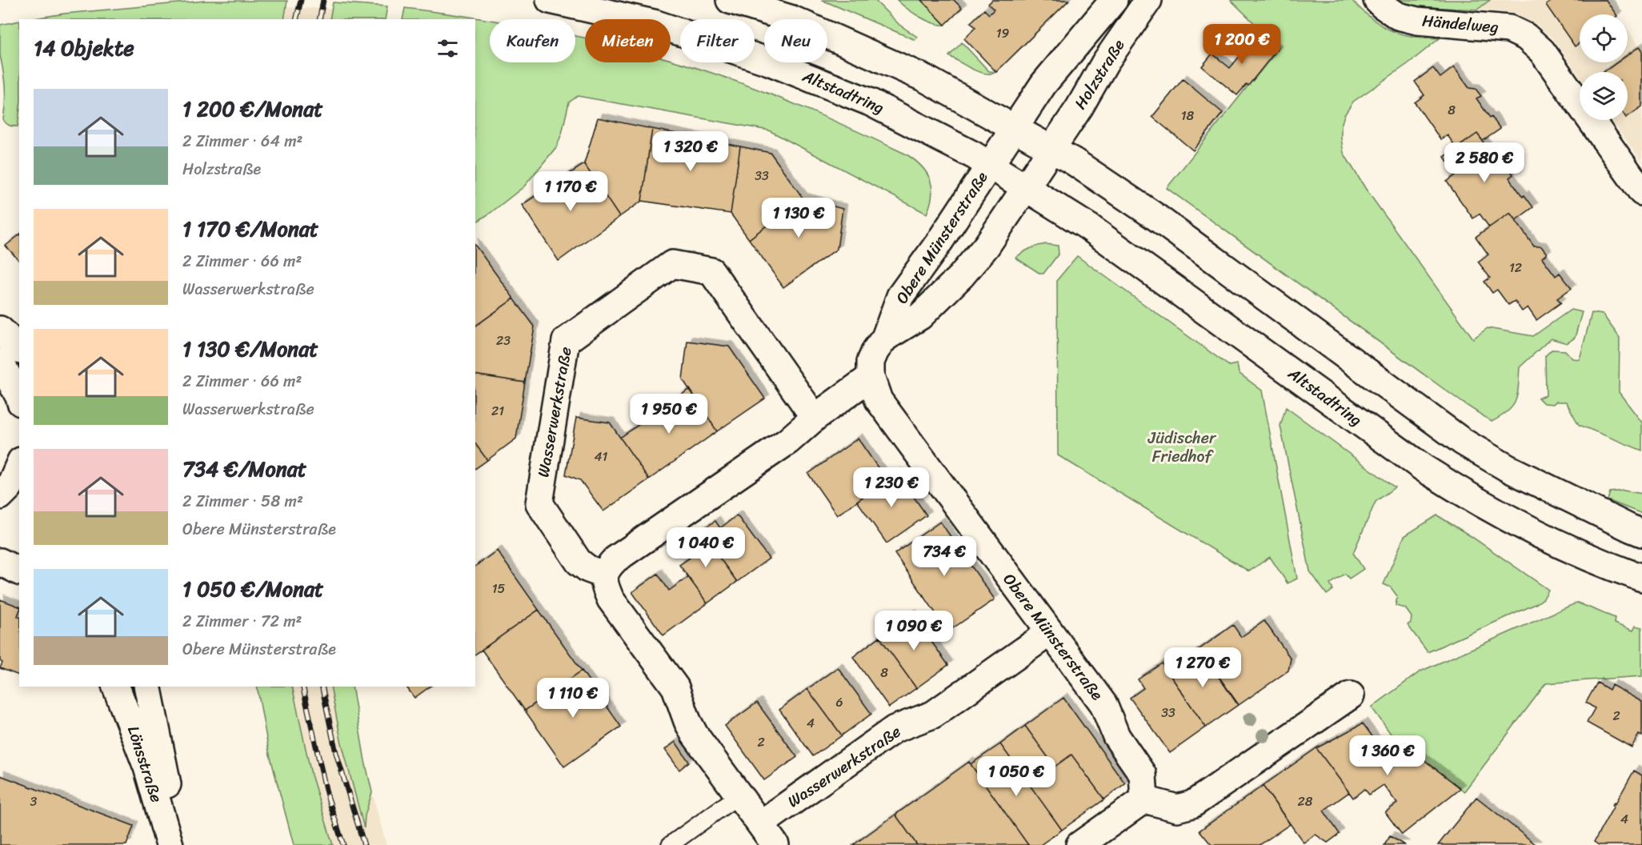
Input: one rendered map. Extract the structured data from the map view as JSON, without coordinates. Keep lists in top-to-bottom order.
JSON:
{
  "streets": {
    "street": [
      "Händelweg",
      "Holzstraße",
      "Altstadtring",
      "Obere Münsterstraße",
      "Wasserwerkstraße",
      "Lönsstraße"
    ]
  },
  "crossings": [
    ["Altstadtring", "Obere Münsterstraße"],
    ["Obere Münsterstraße", "Wasserwerkstraße"]
  ],
  "parks": ["Jüdischer Friedhof"],
  "house_numbers": [
    "19",
    "8",
    "18",
    "33",
    "12",
    "23",
    "21",
    "41",
    "15",
    "8",
    "6",
    "33",
    "2",
    "4",
    "2",
    "3",
    "28",
    "4"
  ],
  "page": {
    "chip": [
      "Kaufen",
      "Mieten",
      "Filter",
      "Neu"
    ],
    "heading": "14 Objekte",
    "price": [
      "1 200 €",
      "1 320 €",
      "2 580 €",
      "1 170 €",
      "1 130 €",
      "1 950 €",
      "1 230 €",
      "1 040 €",
      "734 €",
      "1 090 €",
      "1 270 €",
      "1 110 €",
      "1 360 €",
      "1 050 €"
    ],
    "list": [
      {
        "name": "1 200 €/Monat",
        "note": "2 Zimmer · 64 m² · Holzstraße"
      },
      {
        "name": "1 170 €/Monat",
        "note": "2 Zimmer · 66 m² · Wasserwerkstraße"
      },
      {
        "name": "1 130 €/Monat",
        "note": "2 Zimmer · 66 m² · Wasserwerkstraße"
      },
      {
        "name": "734 €/Monat",
        "note": "2 Zimmer · 58 m² · Obere Münsterstraße"
      },
      {
        "name": "1 050 €/Monat",
        "note": "2 Zimmer · 72 m² · Obere Münsterstraße"
      }
    ]
  }
}
